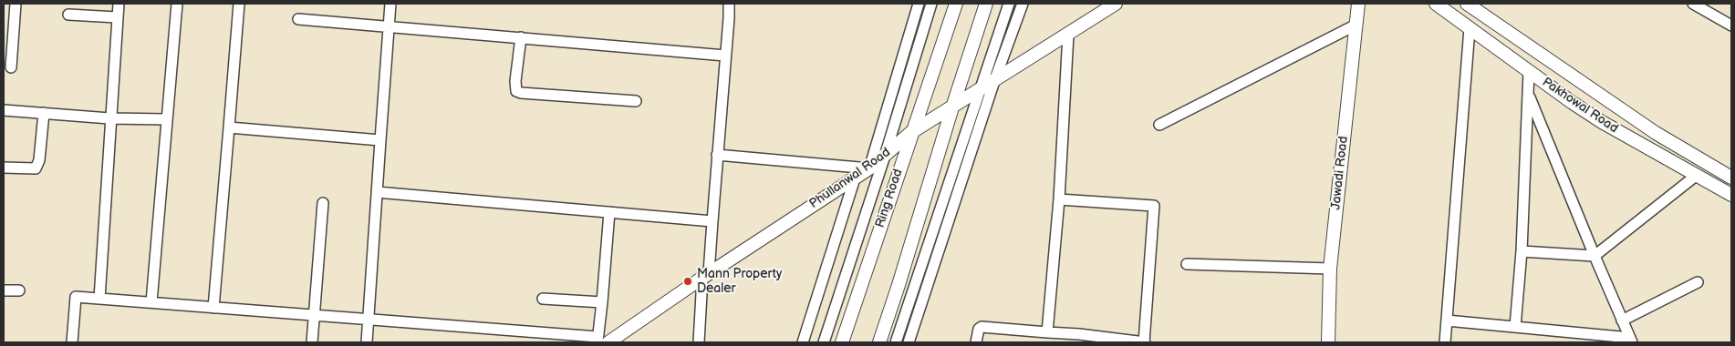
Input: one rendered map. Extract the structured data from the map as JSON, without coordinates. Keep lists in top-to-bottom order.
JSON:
{
  "streets": {
    "street": [
      "Pakhowal Road",
      "Jawadi Road",
      "Phullanwal Road",
      "Ring Road"
    ]
  },
  "crossings": [
    ["Phullanwal Road", "Ring Road"]
  ],
  "places": ["Mann Property Dealer"]
}
